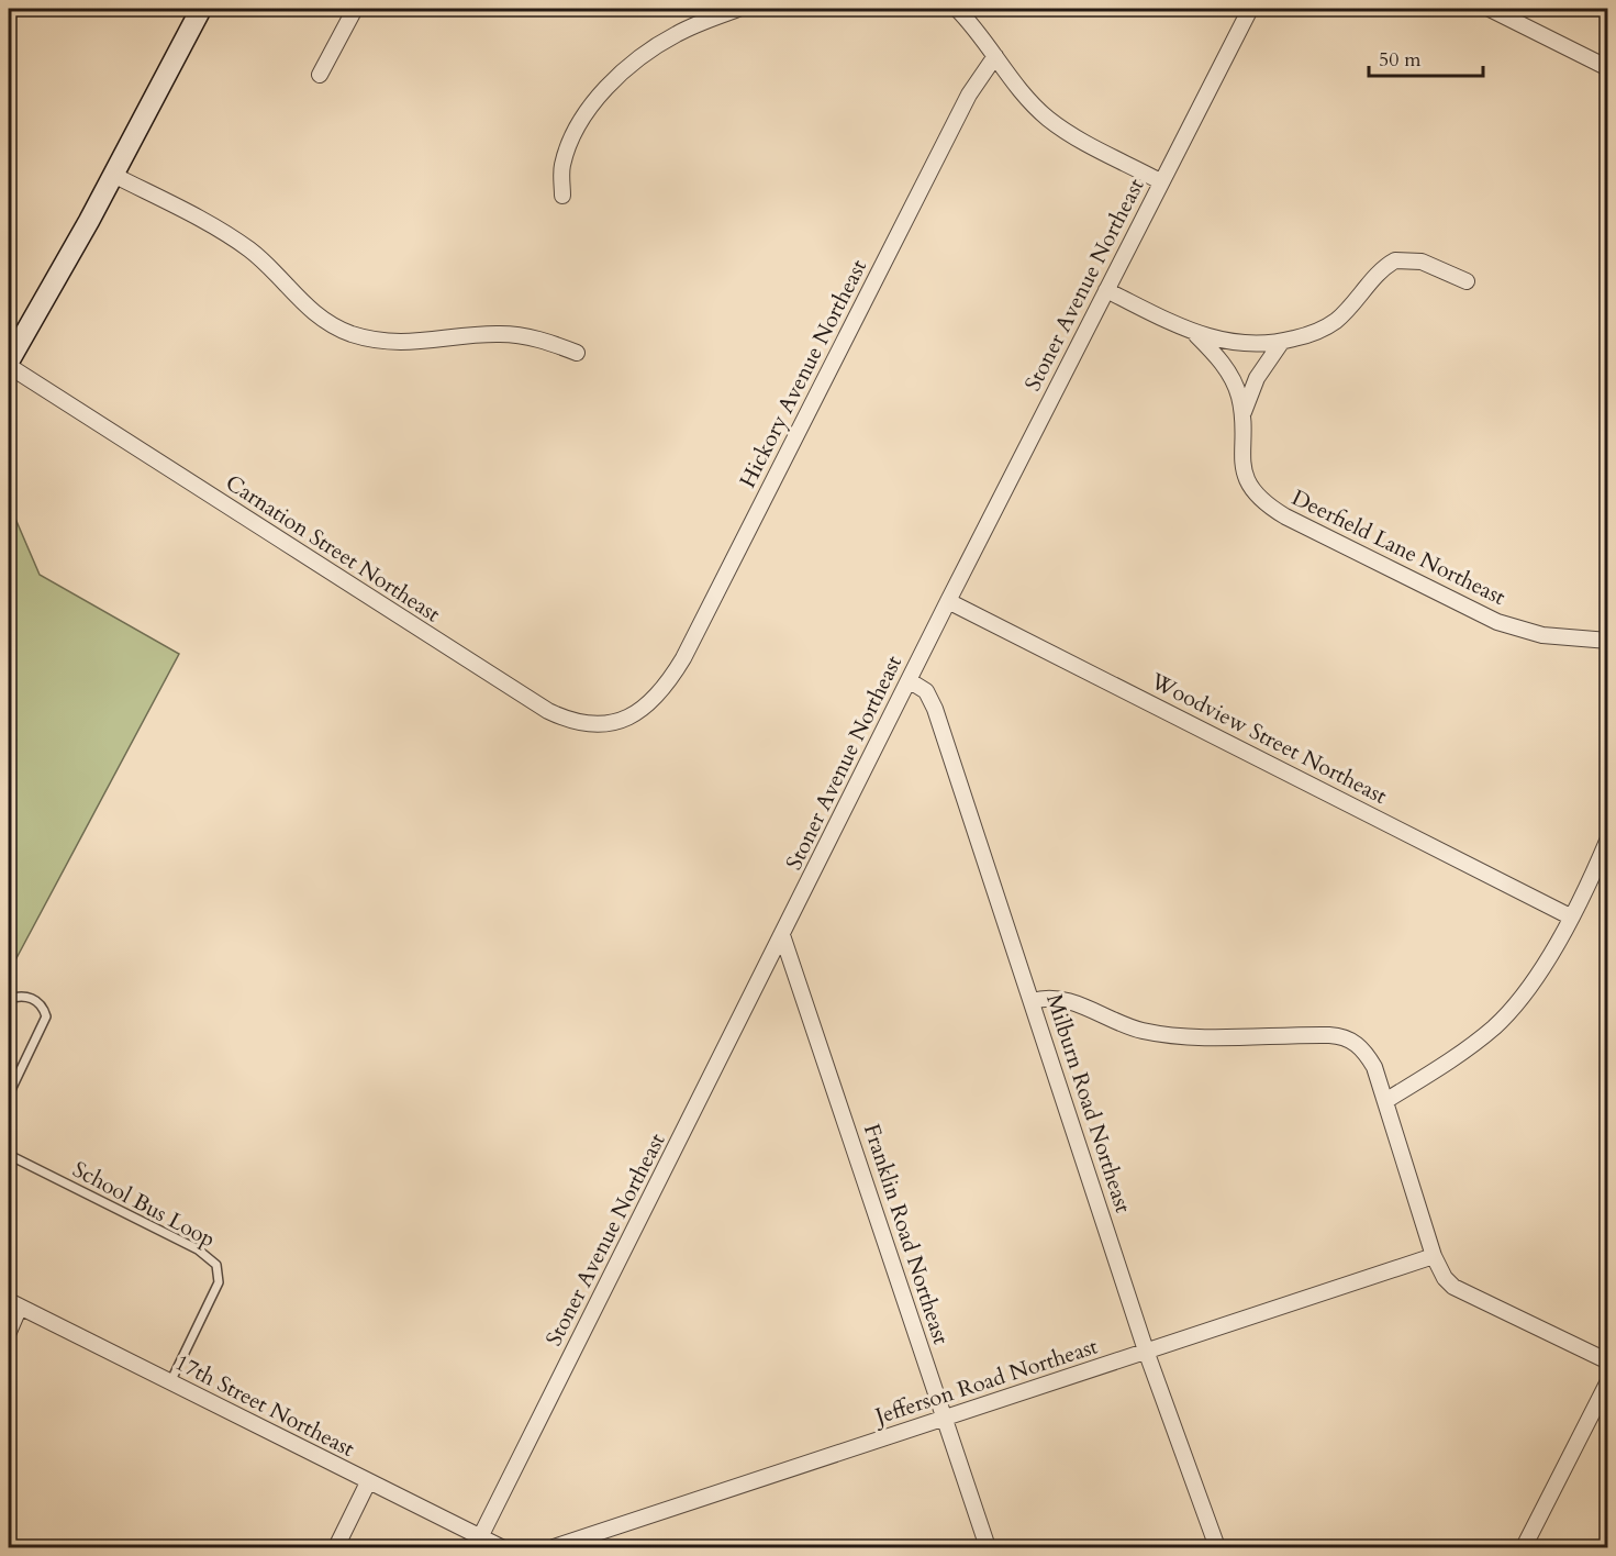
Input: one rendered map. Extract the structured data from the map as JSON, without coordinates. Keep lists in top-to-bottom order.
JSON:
{
  "streets": {
    "street": [
      "Stoner Avenue Northeast",
      "Hickory Avenue Northeast",
      "Deerfield Lane Northeast",
      "Carnation Street Northeast",
      "Woodview Street Northeast",
      "Milburn Road Northeast",
      "Franklin Road Northeast",
      "Jefferson Road Northeast",
      "17th Street Northeast"
    ],
    "lane": ["School Bus Loop"]
  },
  "crossings": [
    ["Stoner Avenue Northeast", "Deerfield Lane Northeast"],
    ["Stoner Avenue Northeast", "Woodview Street Northeast"],
    ["Stoner Avenue Northeast", "Milburn Road Northeast"],
    ["Stoner Avenue Northeast", "Franklin Road Northeast"],
    ["Stoner Avenue Northeast", "17th Street Northeast"],
    ["Hickory Avenue Northeast", "Carnation Street Northeast"],
    ["Milburn Road Northeast", "Jefferson Road Northeast"],
    ["School Bus Loop", "17th Street Northeast"],
    ["Franklin Road Northeast", "Jefferson Road Northeast"]
  ],
  "scale_bar": "50 m"
}
